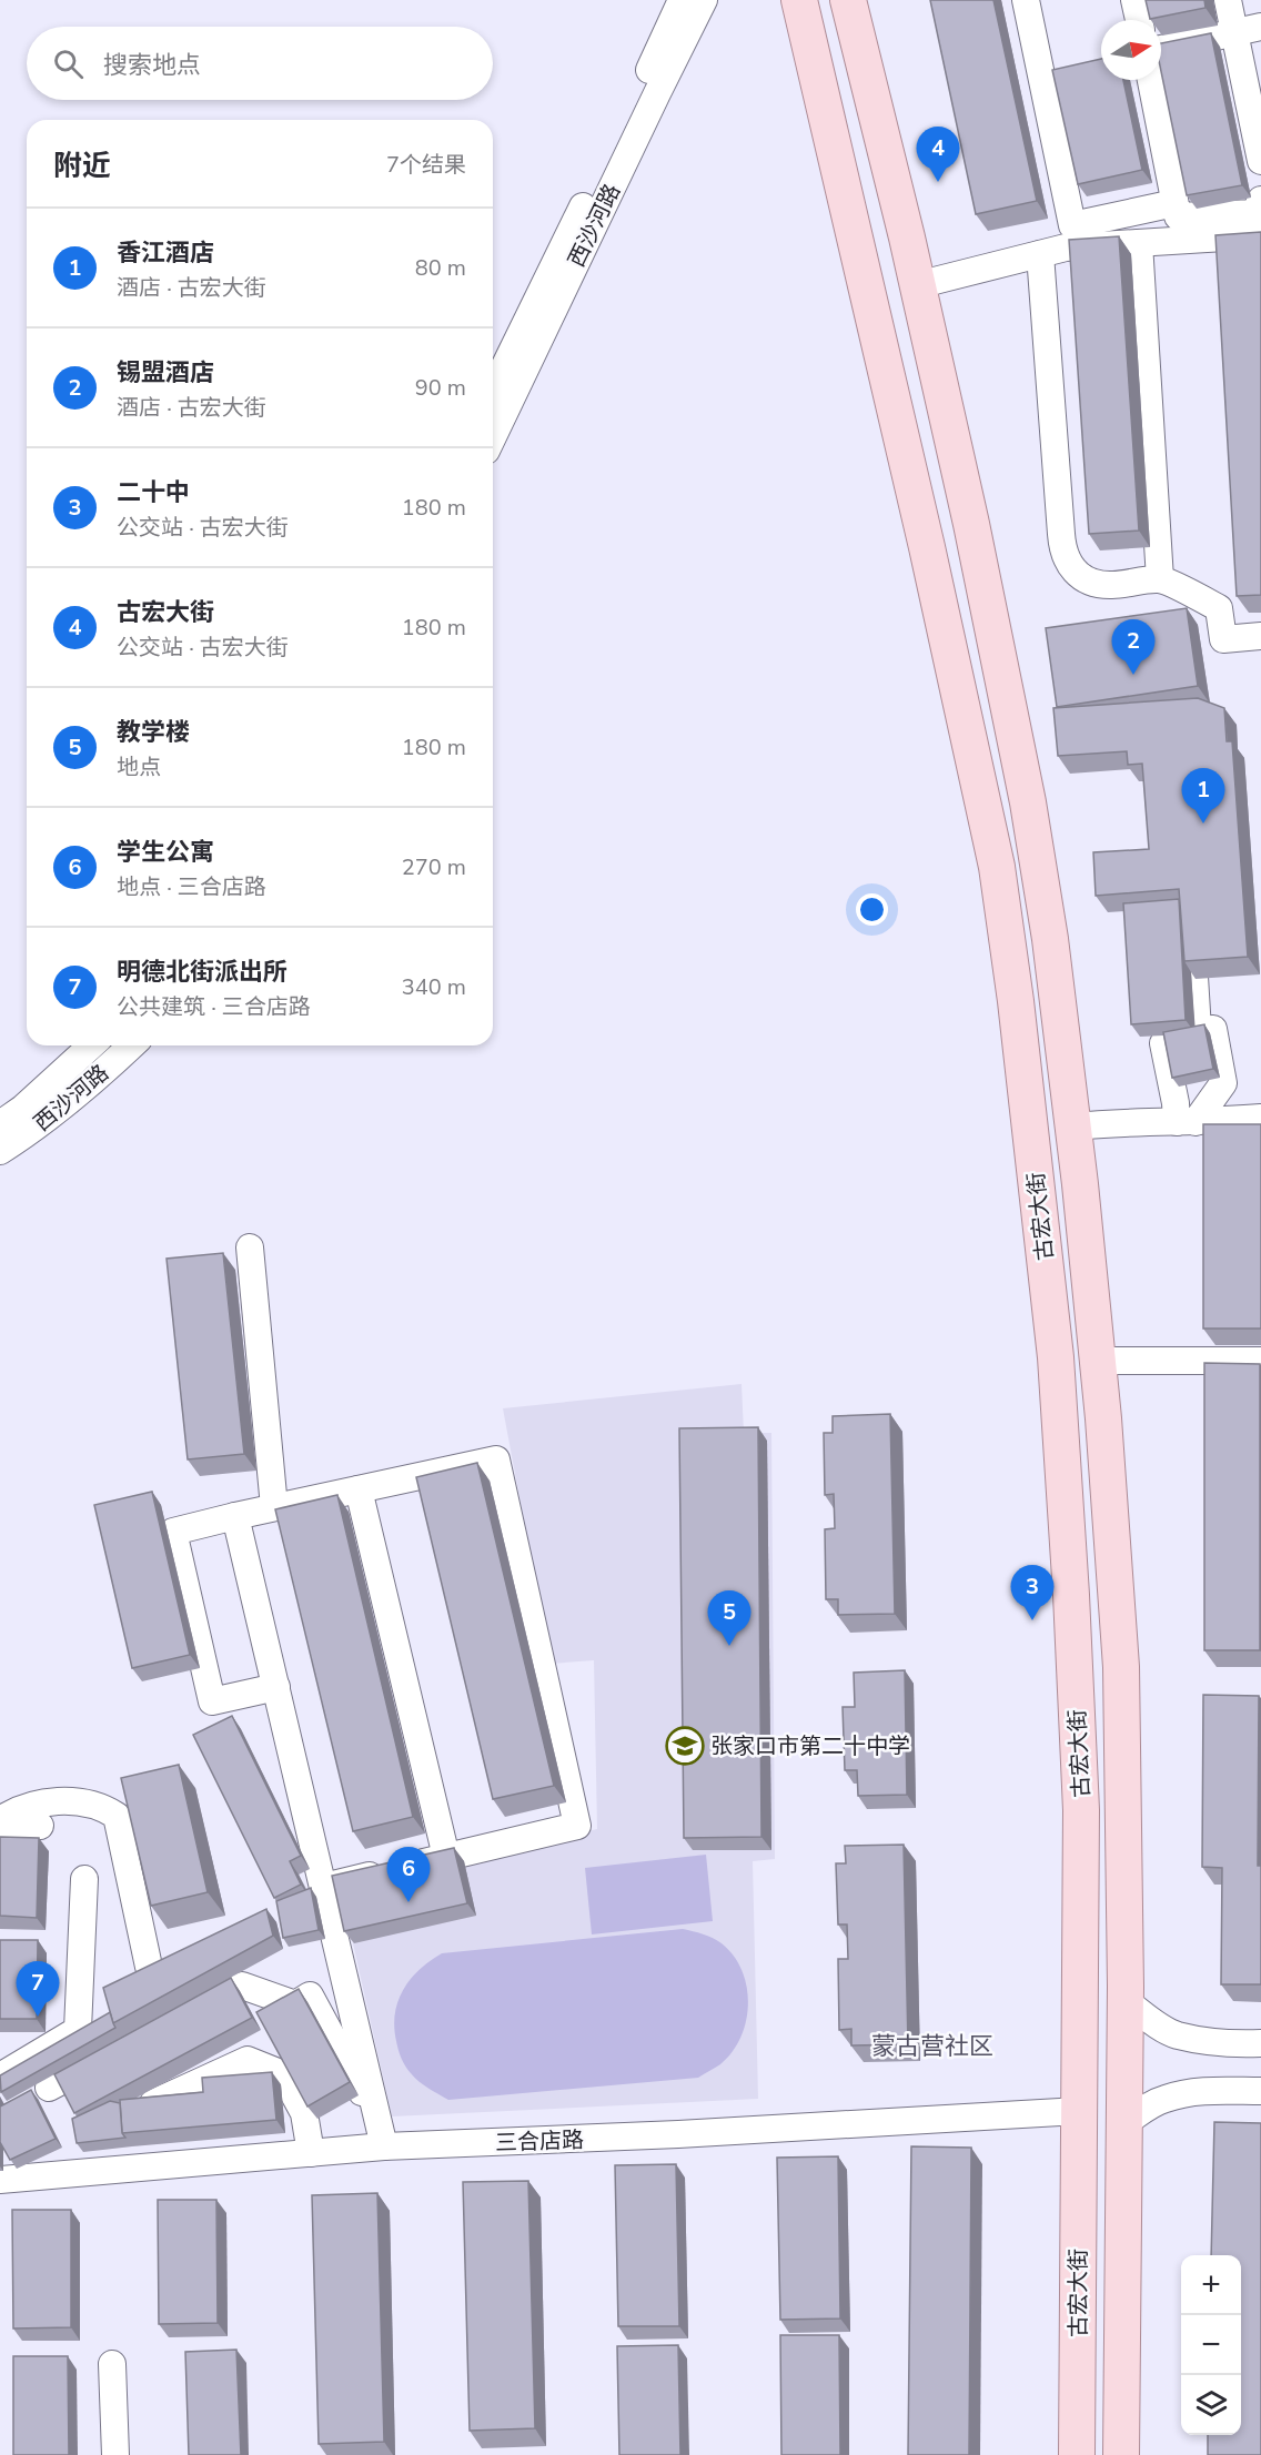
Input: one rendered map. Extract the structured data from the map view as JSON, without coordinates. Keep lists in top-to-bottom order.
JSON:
{
  "streets": {
    "main road": ["古宏大街"],
    "street": ["西沙河路", "三合店路"]
  },
  "crossings": [
    ["古宏大街", "三合店路"]
  ],
  "districts": ["蒙古营社区"],
  "places": {
    "school or university": ["张家口市第二十中学"]
  },
  "north": "right",
  "page": {
    "search": "搜索地点",
    "heading": ["附近", "7个结果"],
    "pins": [
      "4",
      "2",
      "1",
      "3",
      "5",
      "6",
      "7"
    ],
    "list": [
      {
        "mark": "1",
        "name": "香江酒店",
        "note": "酒店 · 古宏大街",
        "value": "80 m"
      },
      {
        "mark": "2",
        "name": "锡盟酒店",
        "note": "酒店 · 古宏大街",
        "value": "90 m"
      },
      {
        "mark": "3",
        "name": "二十中",
        "note": "公交站 · 古宏大街",
        "value": "180 m"
      },
      {
        "mark": "4",
        "name": "古宏大街",
        "note": "公交站 · 古宏大街",
        "value": "180 m"
      },
      {
        "mark": "5",
        "name": "教学楼",
        "note": "地点",
        "value": "180 m"
      },
      {
        "mark": "6",
        "name": "学生公寓",
        "note": "地点 · 三合店路",
        "value": "270 m"
      },
      {
        "mark": "7",
        "name": "明德北街派出所",
        "note": "公共建筑 · 三合店路",
        "value": "340 m"
      }
    ],
    "map_buttons": ["+", "−"]
  }
}
